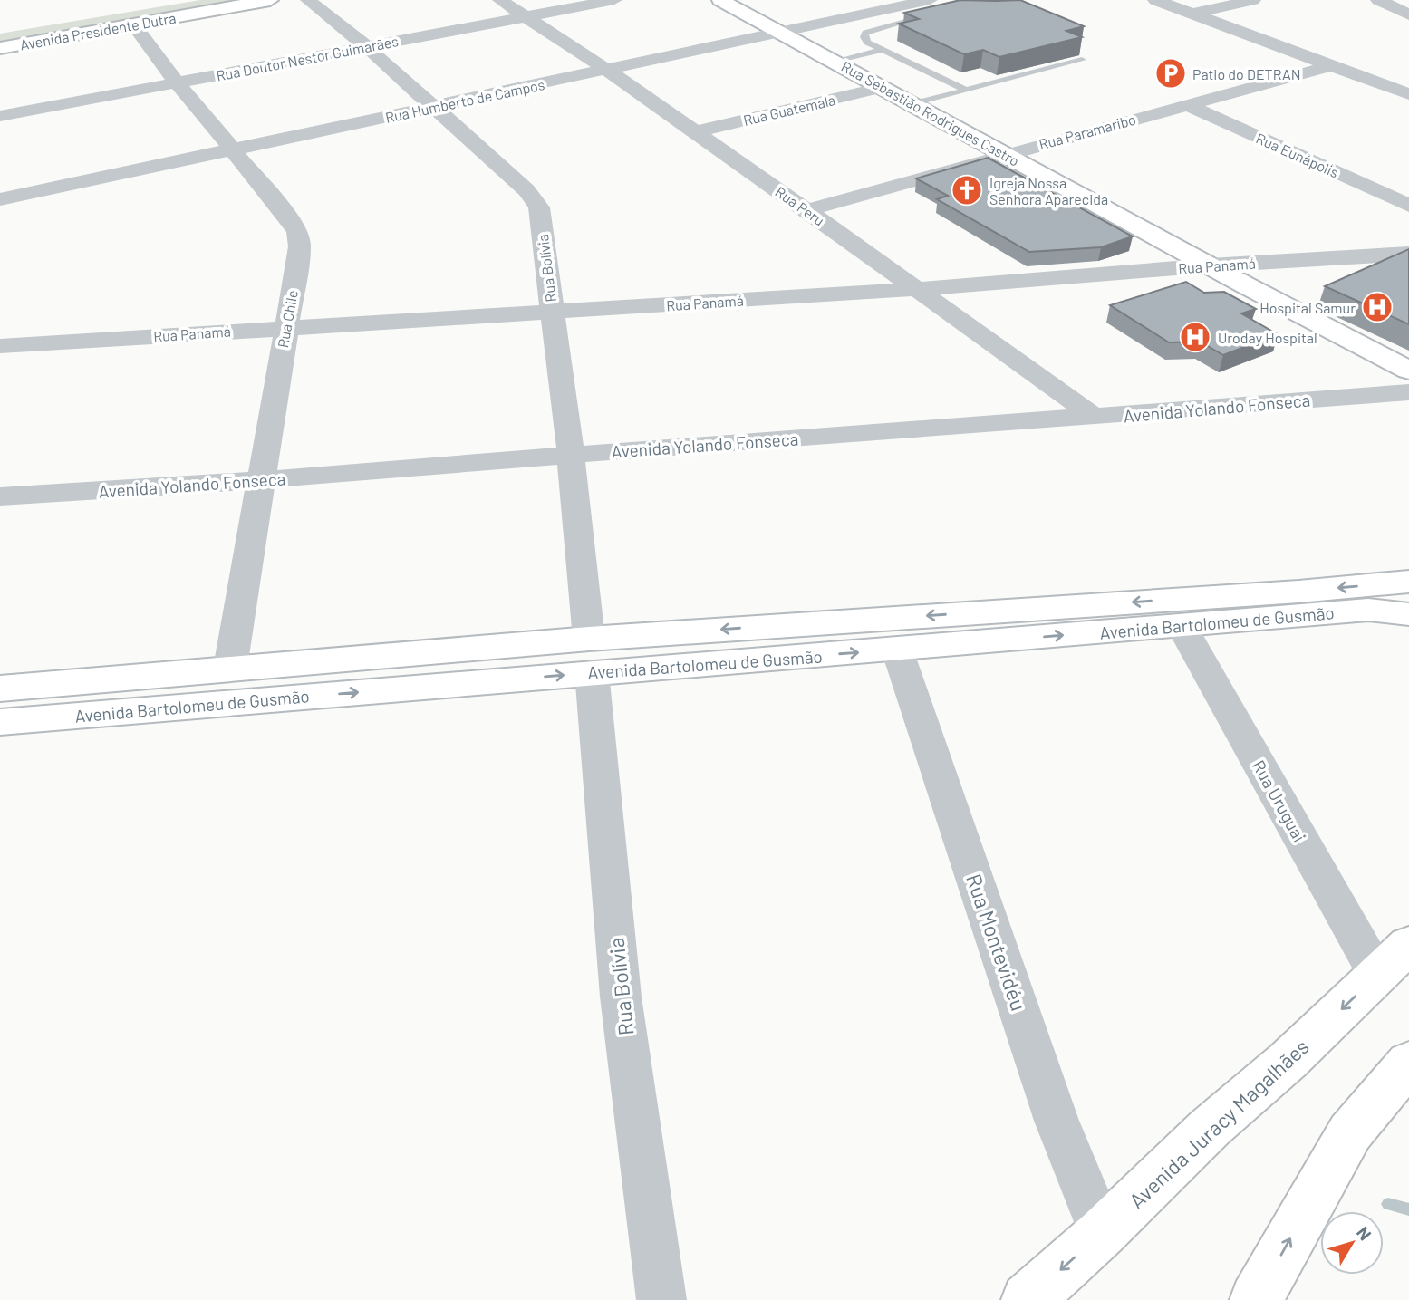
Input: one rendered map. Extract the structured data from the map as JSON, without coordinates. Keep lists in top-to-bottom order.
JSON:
{
  "streets": {
    "main road": [
      "Avenida Presidente Dutra",
      "Rua Sebastião Rodrigues Castro",
      "Avenida Bartolomeu de Gusmão",
      "Avenida Juracy Magalhães"
    ],
    "street": [
      "Rua Doutor Nestor Guimarães",
      "Rua Humberto de Campos",
      "Rua Guatemala",
      "Rua Paramaribo",
      "Rua Eunápolis",
      "Rua Peru",
      "Rua Panamá",
      "Rua Bolívia",
      "Rua Chile",
      "Avenida Yolando Fonseca",
      "Rua Uruguai",
      "Rua Montevidéu"
    ]
  },
  "crossings": [
    ["Avenida Presidente Dutra", "Rua Chile"],
    ["Rua Doutor Nestor Guimarães", "Rua Peru"],
    ["Rua Doutor Nestor Guimarães", "Rua Bolívia"],
    ["Rua Doutor Nestor Guimarães", "Rua Chile"],
    ["Rua Humberto de Campos", "Rua Sebastião Rodrigues Castro"],
    ["Rua Humberto de Campos", "Rua Peru"],
    ["Rua Humberto de Campos", "Rua Bolívia"],
    ["Rua Humberto de Campos", "Rua Chile"],
    ["Rua Guatemala", "Rua Sebastião Rodrigues Castro"],
    ["Rua Guatemala", "Rua Peru"],
    ["Rua Sebastião Rodrigues Castro", "Rua Paramaribo"],
    ["Rua Sebastião Rodrigues Castro", "Rua Panamá"],
    ["Rua Paramaribo", "Rua Eunápolis"],
    ["Rua Paramaribo", "Rua Peru"],
    ["Rua Peru", "Rua Panamá"],
    ["Rua Peru", "Avenida Yolando Fonseca"],
    ["Rua Panamá", "Rua Bolívia"],
    ["Rua Panamá", "Rua Chile"],
    ["Rua Bolívia", "Avenida Yolando Fonseca"],
    ["Rua Bolívia", "Avenida Bartolomeu de Gusmão"],
    ["Rua Chile", "Avenida Yolando Fonseca"],
    ["Rua Chile", "Avenida Bartolomeu de Gusmão"],
    ["Avenida Bartolomeu de Gusmão", "Rua Uruguai"],
    ["Avenida Bartolomeu de Gusmão", "Rua Montevidéu"],
    ["Rua Uruguai", "Avenida Juracy Magalhães"],
    ["Rua Montevidéu", "Avenida Juracy Magalhães"]
  ],
  "places": {
    "parking": ["Patio do DETRAN"],
    "church": ["Igreja Nossa Senhora Aparecida"],
    "hospital": ["Hospital Samur", "Uroday Hospital"]
  },
  "north": "top right"
}
